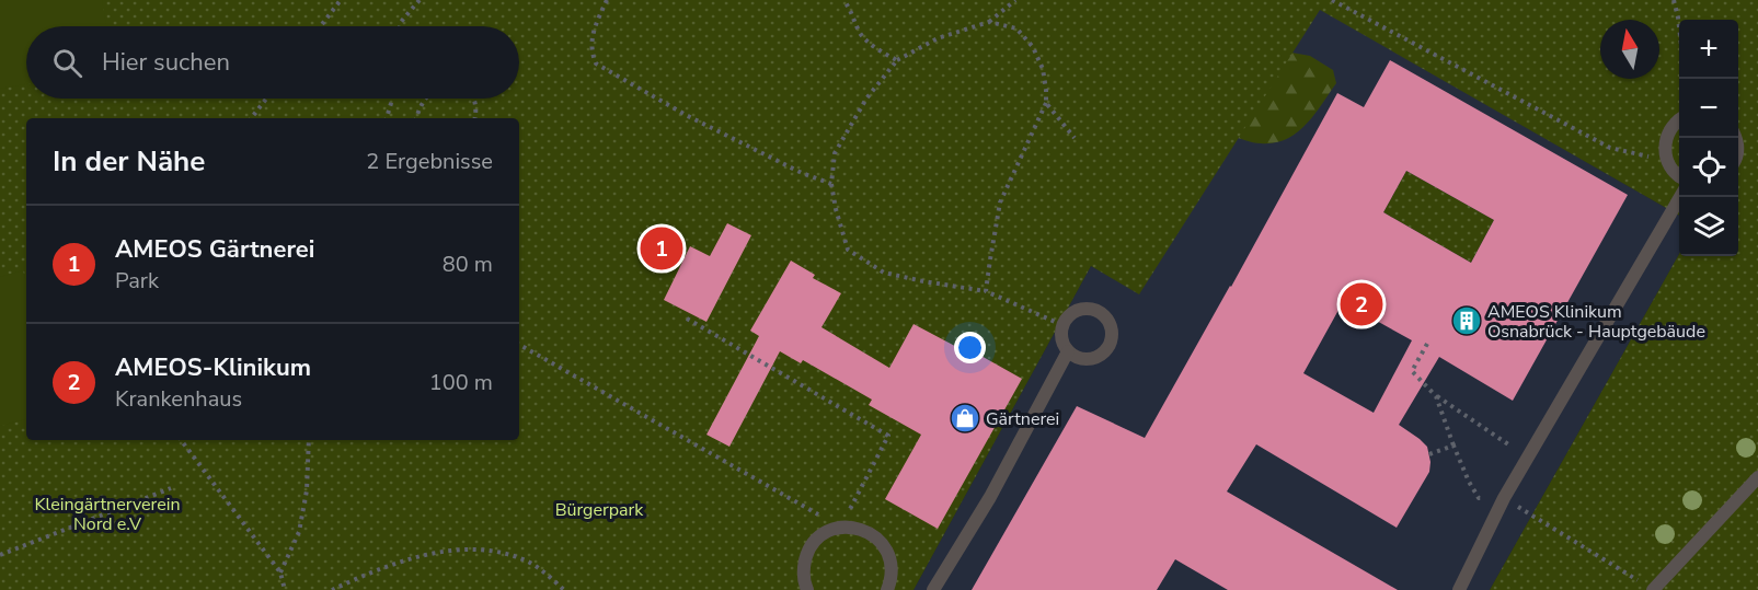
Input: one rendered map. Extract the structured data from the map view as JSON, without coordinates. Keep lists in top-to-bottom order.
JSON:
{
  "parks": ["Kleingärtnerverein Nord e.V", "Bürgerpark"],
  "places": {
    "building": ["AMEOS Klinikum Osnabrück - Hauptgebäude"],
    "shop": ["Gärtnerei"]
  },
  "north": "top",
  "page": {
    "map_buttons": ["+", "−"],
    "search": "Hier suchen",
    "heading": ["In der Nähe", "2 Ergebnisse"],
    "list": [
      {
        "mark": "1",
        "name": "AMEOS Gärtnerei",
        "note": "Park",
        "value": "80 m"
      },
      {
        "mark": "2",
        "name": "AMEOS-Klinikum",
        "note": "Krankenhaus",
        "value": "100 m"
      }
    ],
    "pins": ["1", "2"]
  }
}
